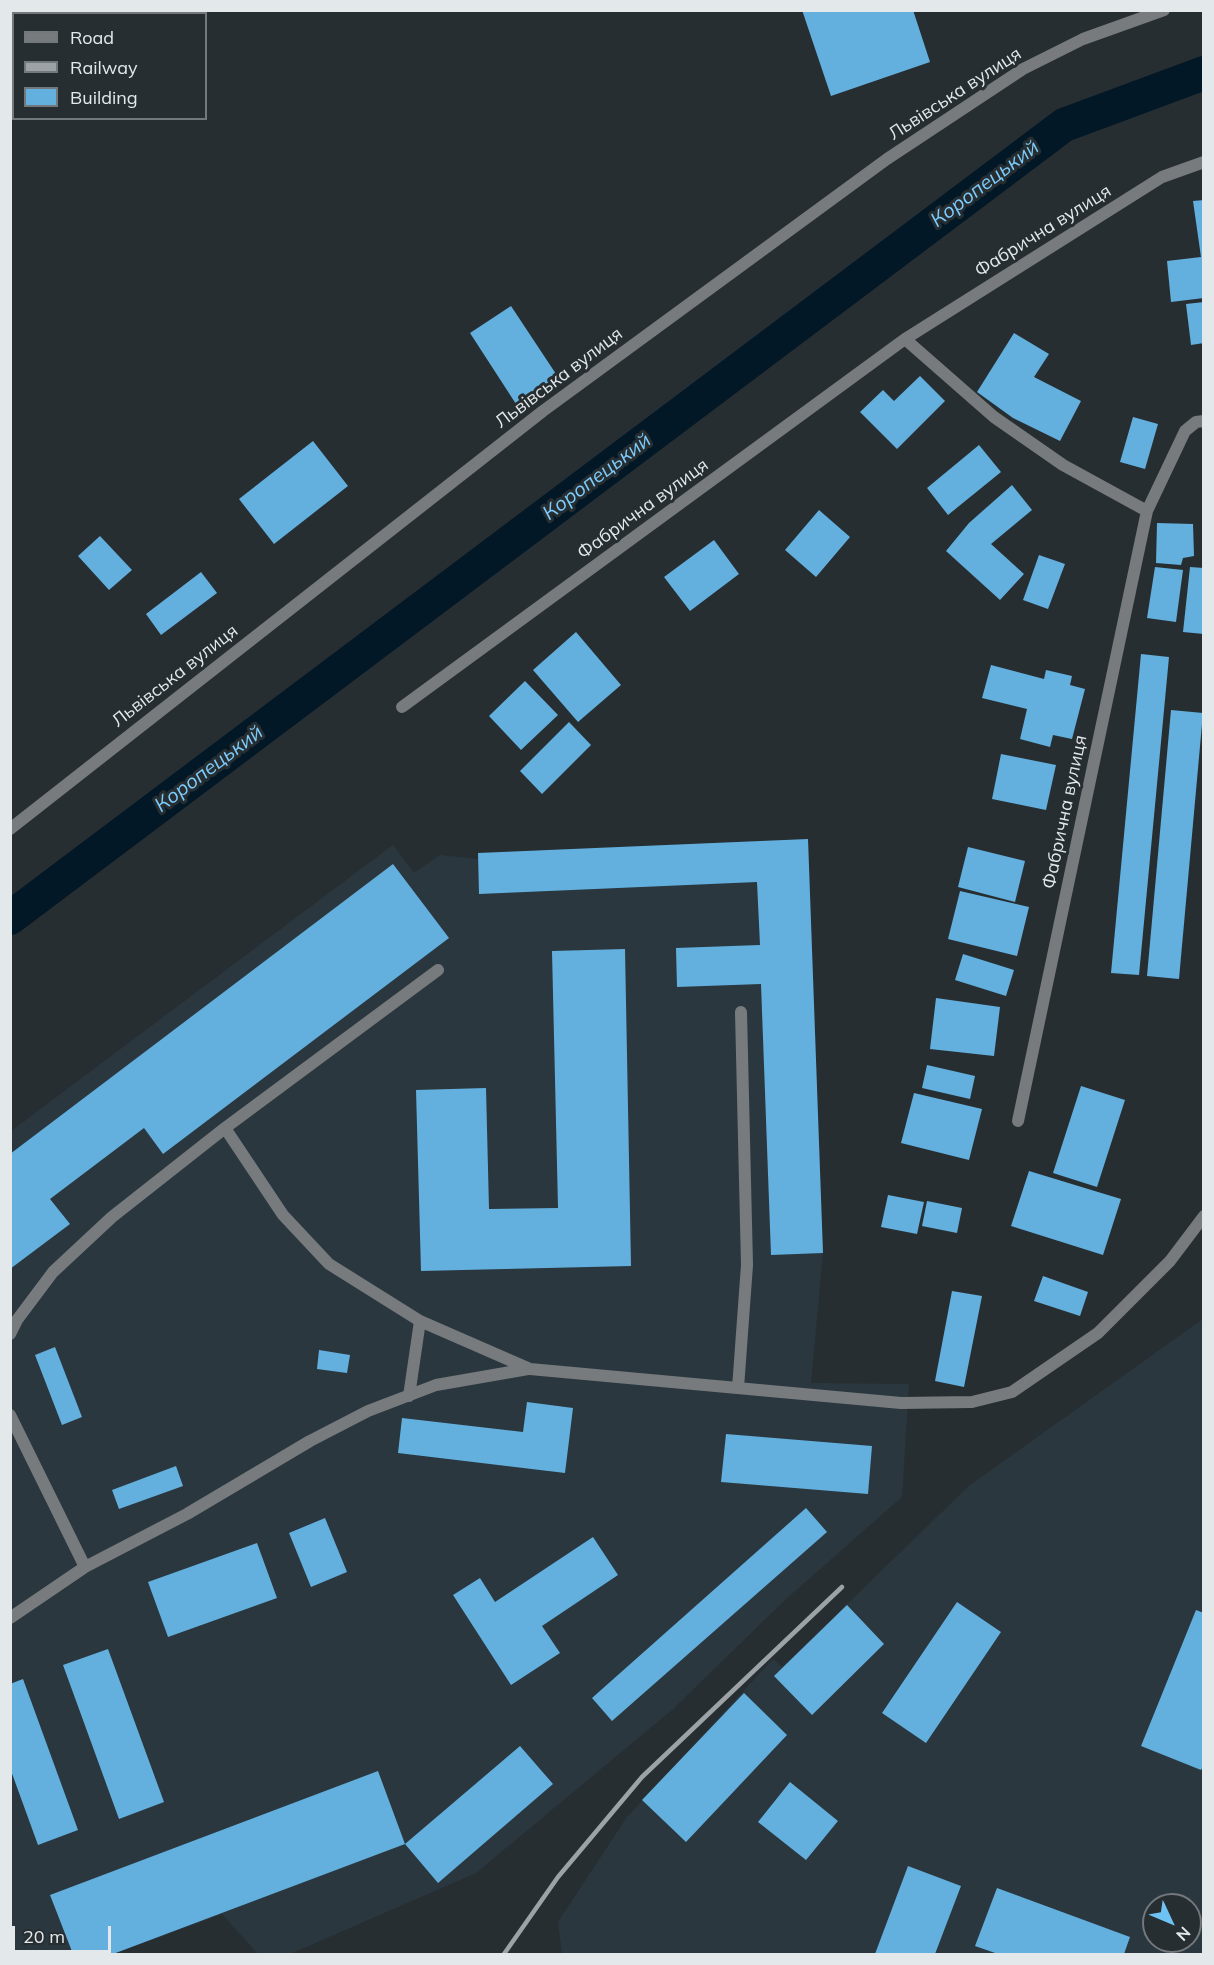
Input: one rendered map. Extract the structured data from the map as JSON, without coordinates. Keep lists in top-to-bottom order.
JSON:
{
  "streets": {
    "street": ["Львівська вулиця", "Фабрична вулиця"]
  },
  "water": ["Коропецький"],
  "legend": ["Road", "Railway", "Building"],
  "scale_bar": "20 m",
  "north": "bottom right"
}
